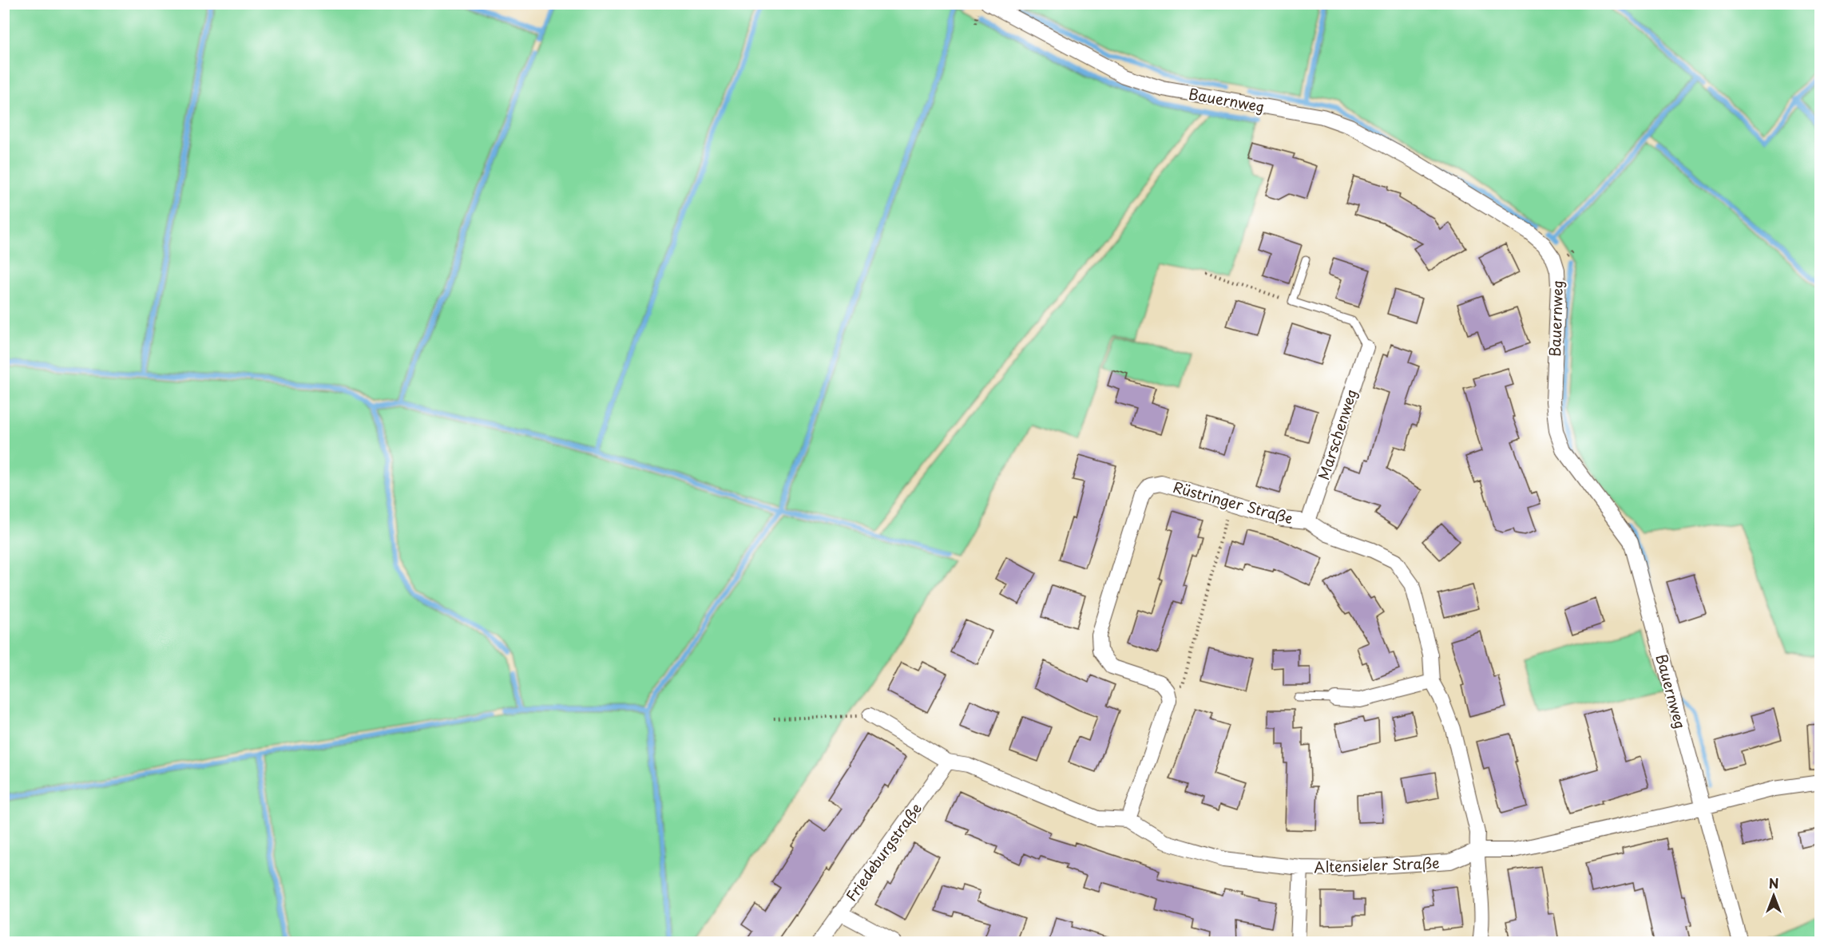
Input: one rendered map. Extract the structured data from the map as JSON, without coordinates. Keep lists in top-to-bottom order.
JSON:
{
  "streets": {
    "street": [
      "Bauernweg",
      "Marschenweg",
      "Rüstringer Straße",
      "Friedeburgstraße",
      "Altensieler Straße"
    ]
  },
  "crossings": [
    ["Bauernweg", "Altensieler Straße"],
    ["Marschenweg", "Rüstringer Straße"],
    ["Rüstringer Straße", "Altensieler Straße"],
    ["Friedeburgstraße", "Altensieler Straße"]
  ],
  "north": "top"
}
